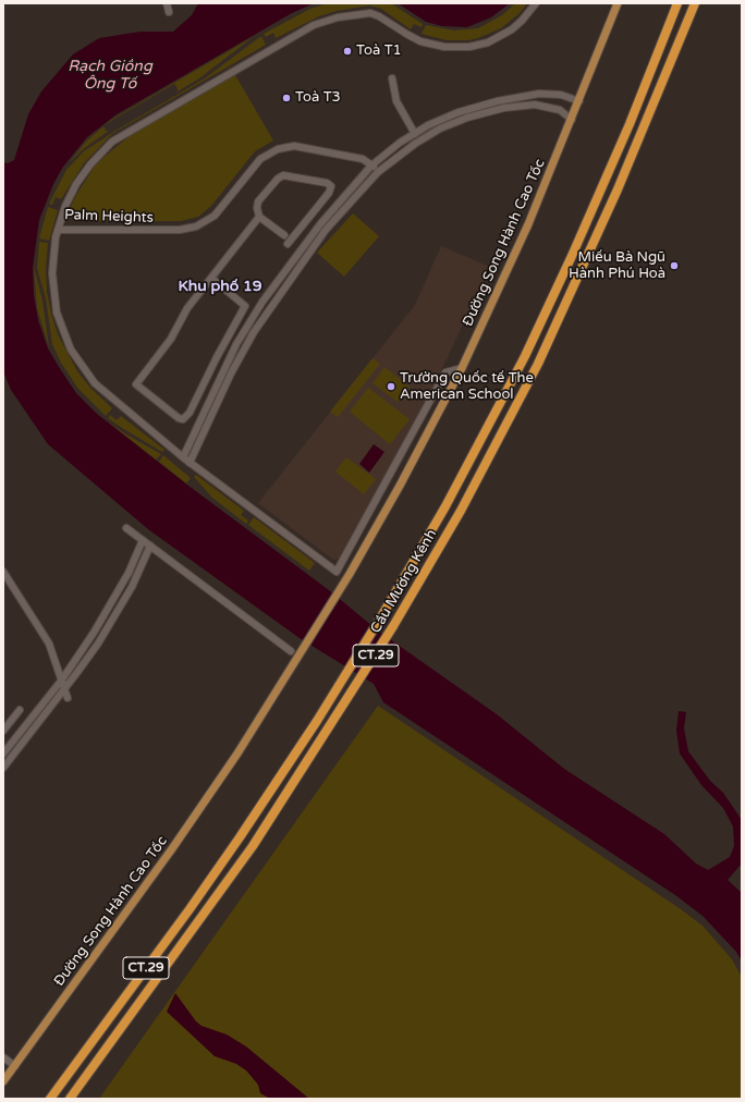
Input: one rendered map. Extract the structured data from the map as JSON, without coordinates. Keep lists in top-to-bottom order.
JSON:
{
  "streets": {
    "highway": ["Cầu Mương Kênh", "CT.29"],
    "main road": ["Đường Song Hành Cao Tốc"],
    "street": ["Palm Heights"]
  },
  "districts": ["Khu phố 19"],
  "water": ["Rạch Giồng Ông Tố"],
  "places": [
    "Toà T1",
    "Toà T3",
    "Miếu Bà Ngũ Hành Phú Hoà",
    "Trường Quốc tế The American School"
  ]
}
